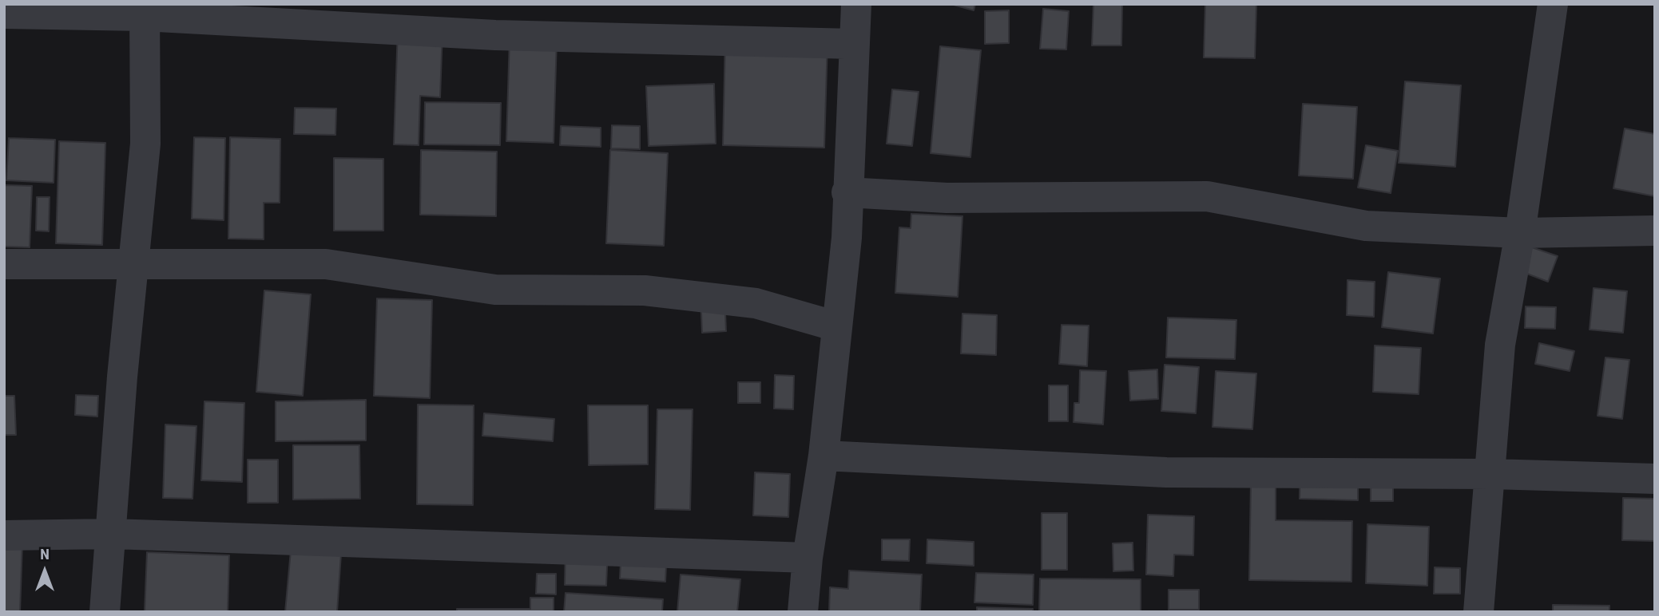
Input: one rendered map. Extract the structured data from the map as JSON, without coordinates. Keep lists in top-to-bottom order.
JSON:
{
  "north": "top"
}
